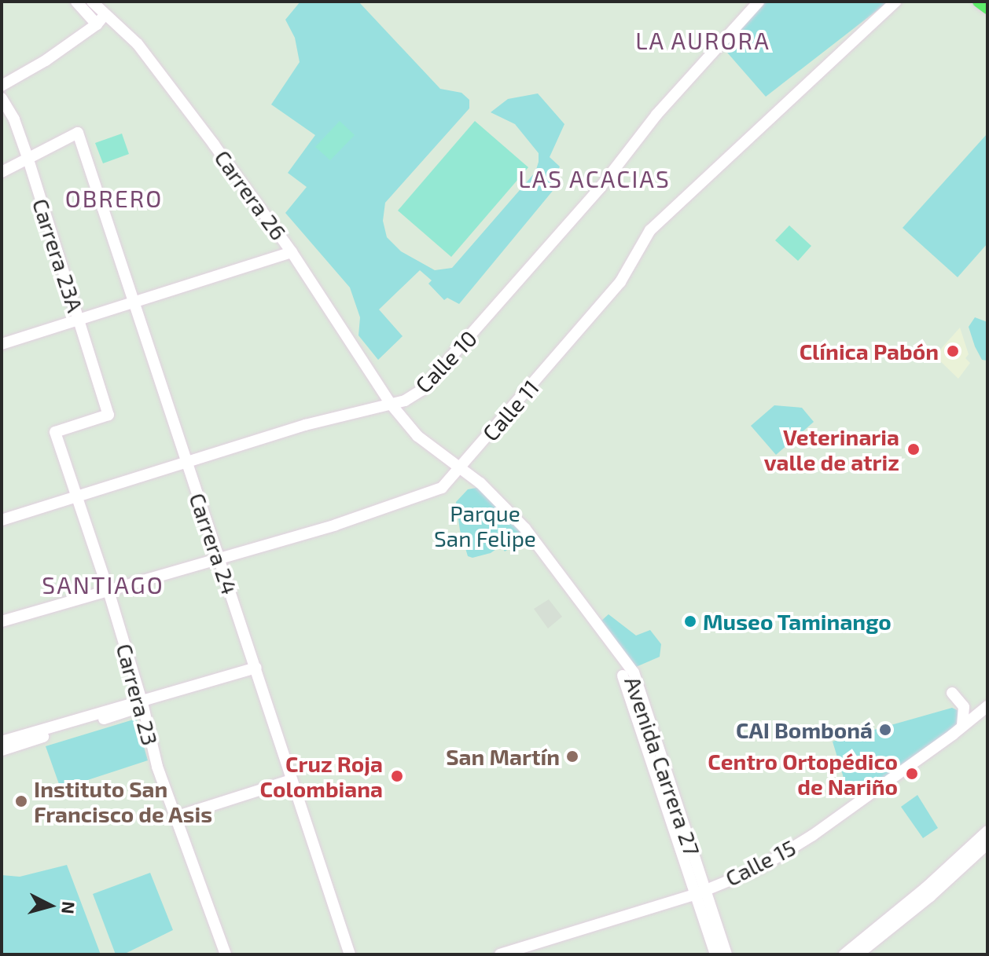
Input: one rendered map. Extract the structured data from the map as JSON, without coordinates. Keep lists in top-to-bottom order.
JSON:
{
  "streets": {
    "street": [
      "Carrera 26",
      "Carrera 23A",
      "Calle 10",
      "Calle 11",
      "Carrera 24",
      "Carrera 23",
      "Avenida Carrera 27",
      "Calle 15"
    ]
  },
  "crossings": [
    ["Carrera 26", "Calle 10"],
    ["Carrera 26", "Avenida Carrera 27"],
    ["Carrera 23A", "Carrera 24"],
    ["Carrera 23A", "Carrera 23"],
    ["Calle 10", "Carrera 24"],
    ["Calle 10", "Carrera 23"],
    ["Calle 10", "Avenida Carrera 27"],
    ["Calle 11", "Carrera 24"],
    ["Calle 11", "Carrera 23"],
    ["Calle 11", "Avenida Carrera 27"],
    ["Avenida Carrera 27", "Calle 15"]
  ],
  "districts": [
    "LA AURORA",
    "LAS ACACIAS",
    "OBRERO",
    "SANTIAGO"
  ],
  "parks": ["Parque San Felipe"],
  "places": [
    "Clínica Pabón",
    "Veterinaria valle de atriz",
    "Museo Taminango",
    "CAI Bomboná",
    "San Martín",
    "Centro Ortopédico de Nariño",
    "Cruz Roja Colombiana",
    "Instituto San Francisco de Asis"
  ],
  "north": "right"
}
